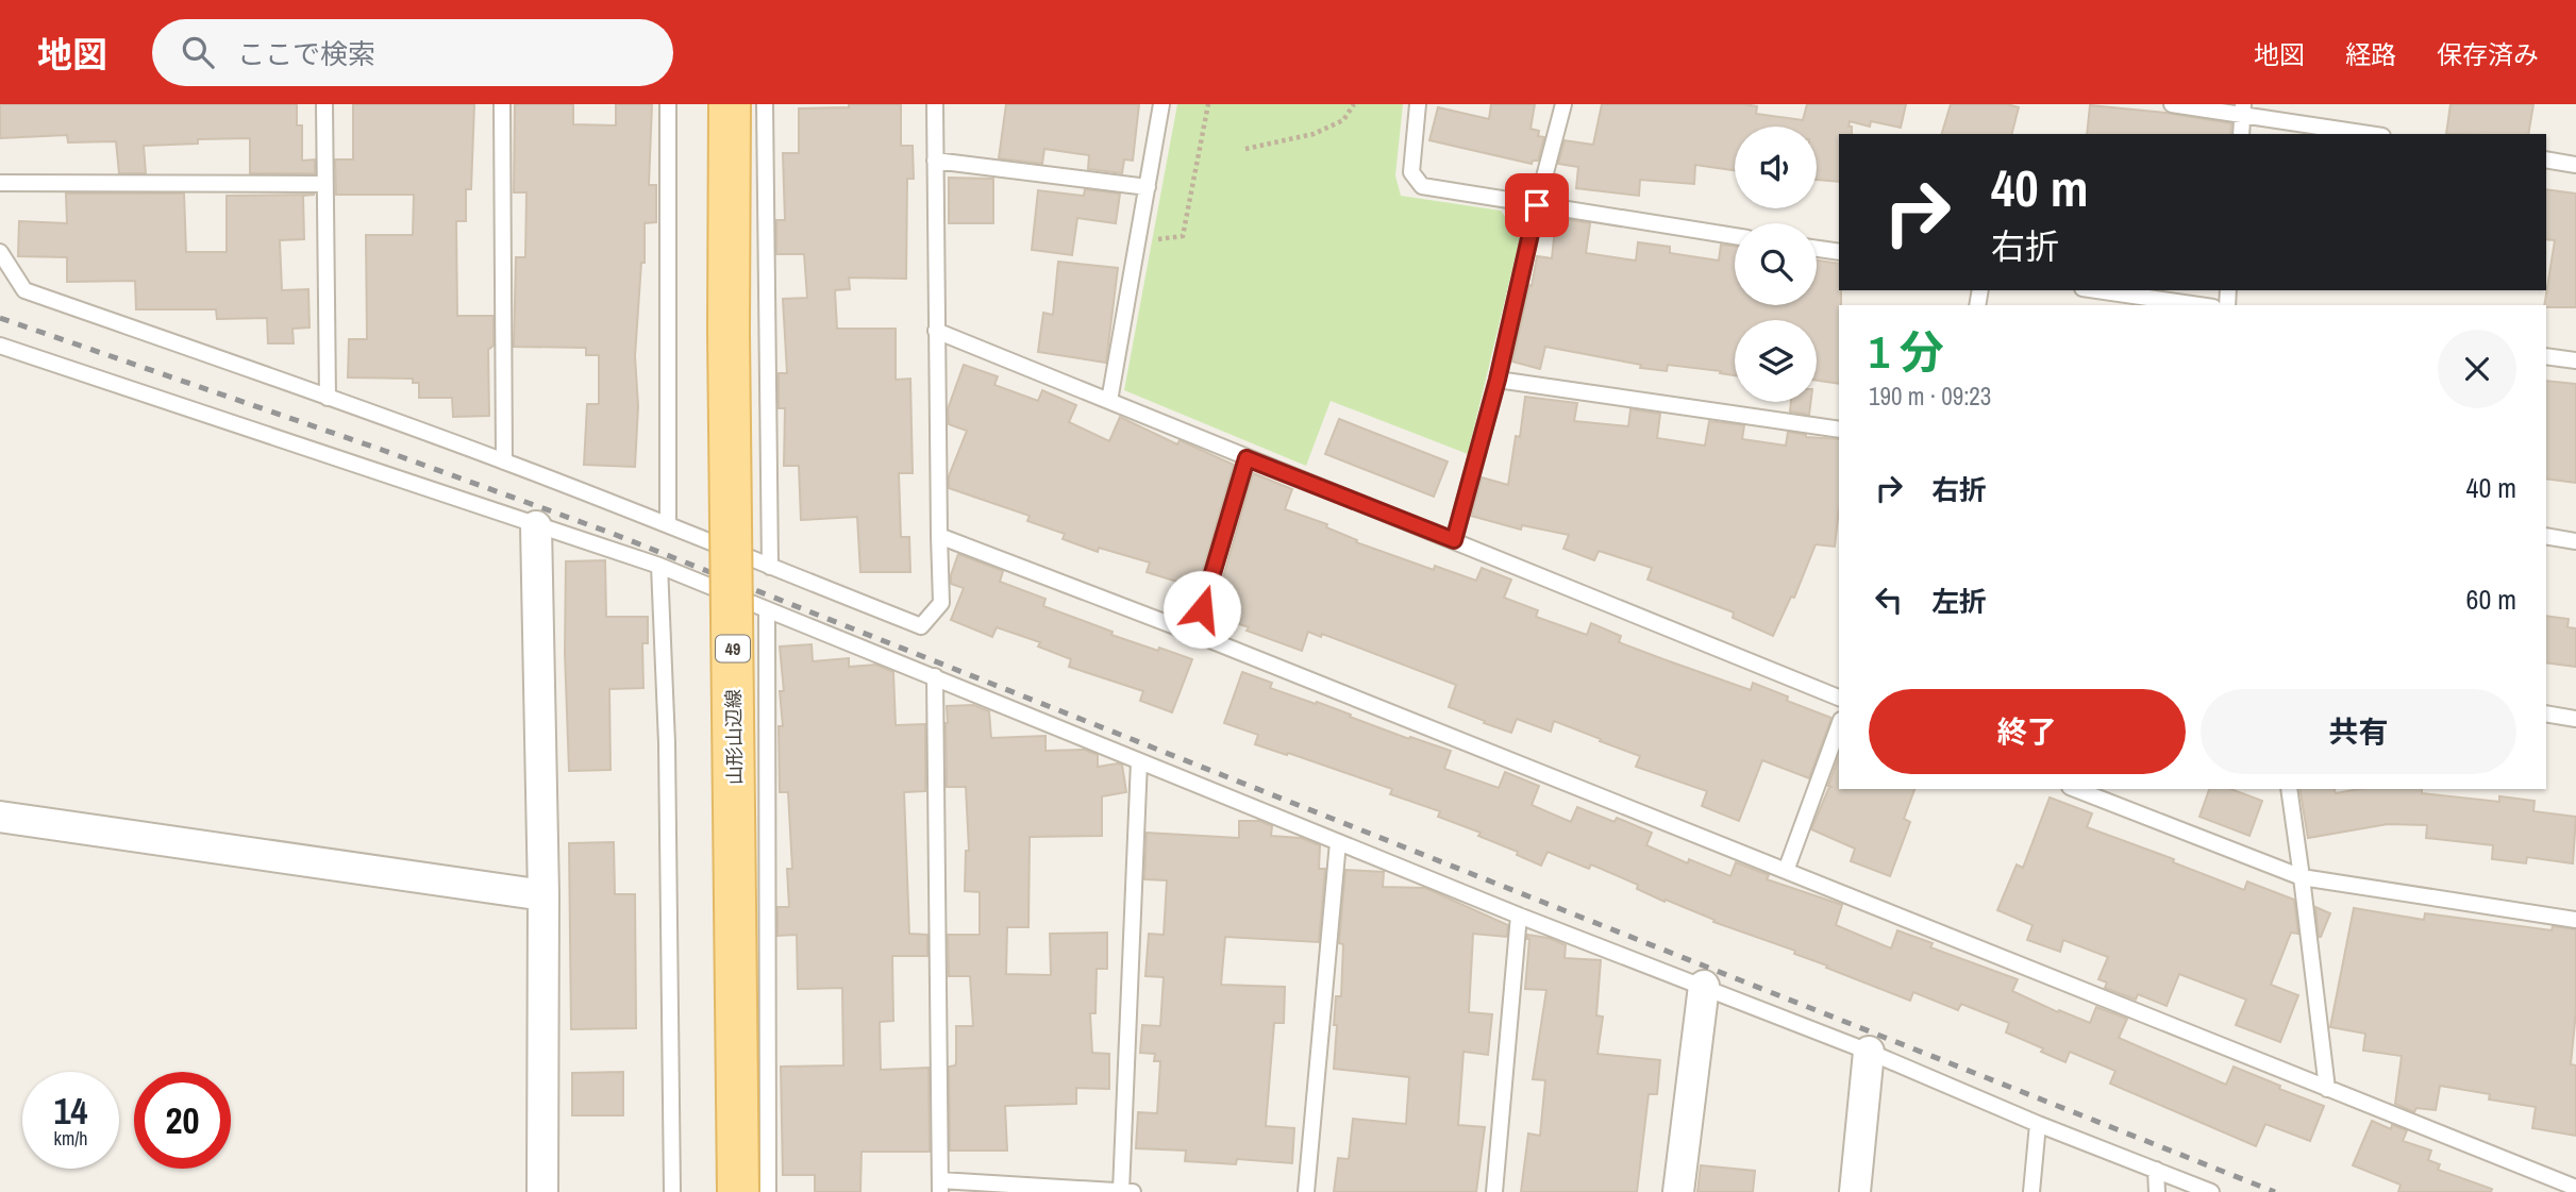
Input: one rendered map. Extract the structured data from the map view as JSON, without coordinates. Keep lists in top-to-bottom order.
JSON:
{
  "streets": {
    "main road": ["49", "山形山辺線"]
  },
  "page": {
    "header": "地図",
    "search": "ここで検索",
    "nav": ["地図", "経路", "保存済み"],
    "turn": ["40 m", "右折"],
    "heading": ["1 分", "190 m · 09:23"],
    "list": [
      {
        "name": "右折",
        "value": "40 m"
      },
      {
        "name": "左折",
        "value": "60 m"
      }
    ],
    "buttons": ["終了", "共有"],
    "speed": "14 km/h",
    "limit": "20"
  }
}
